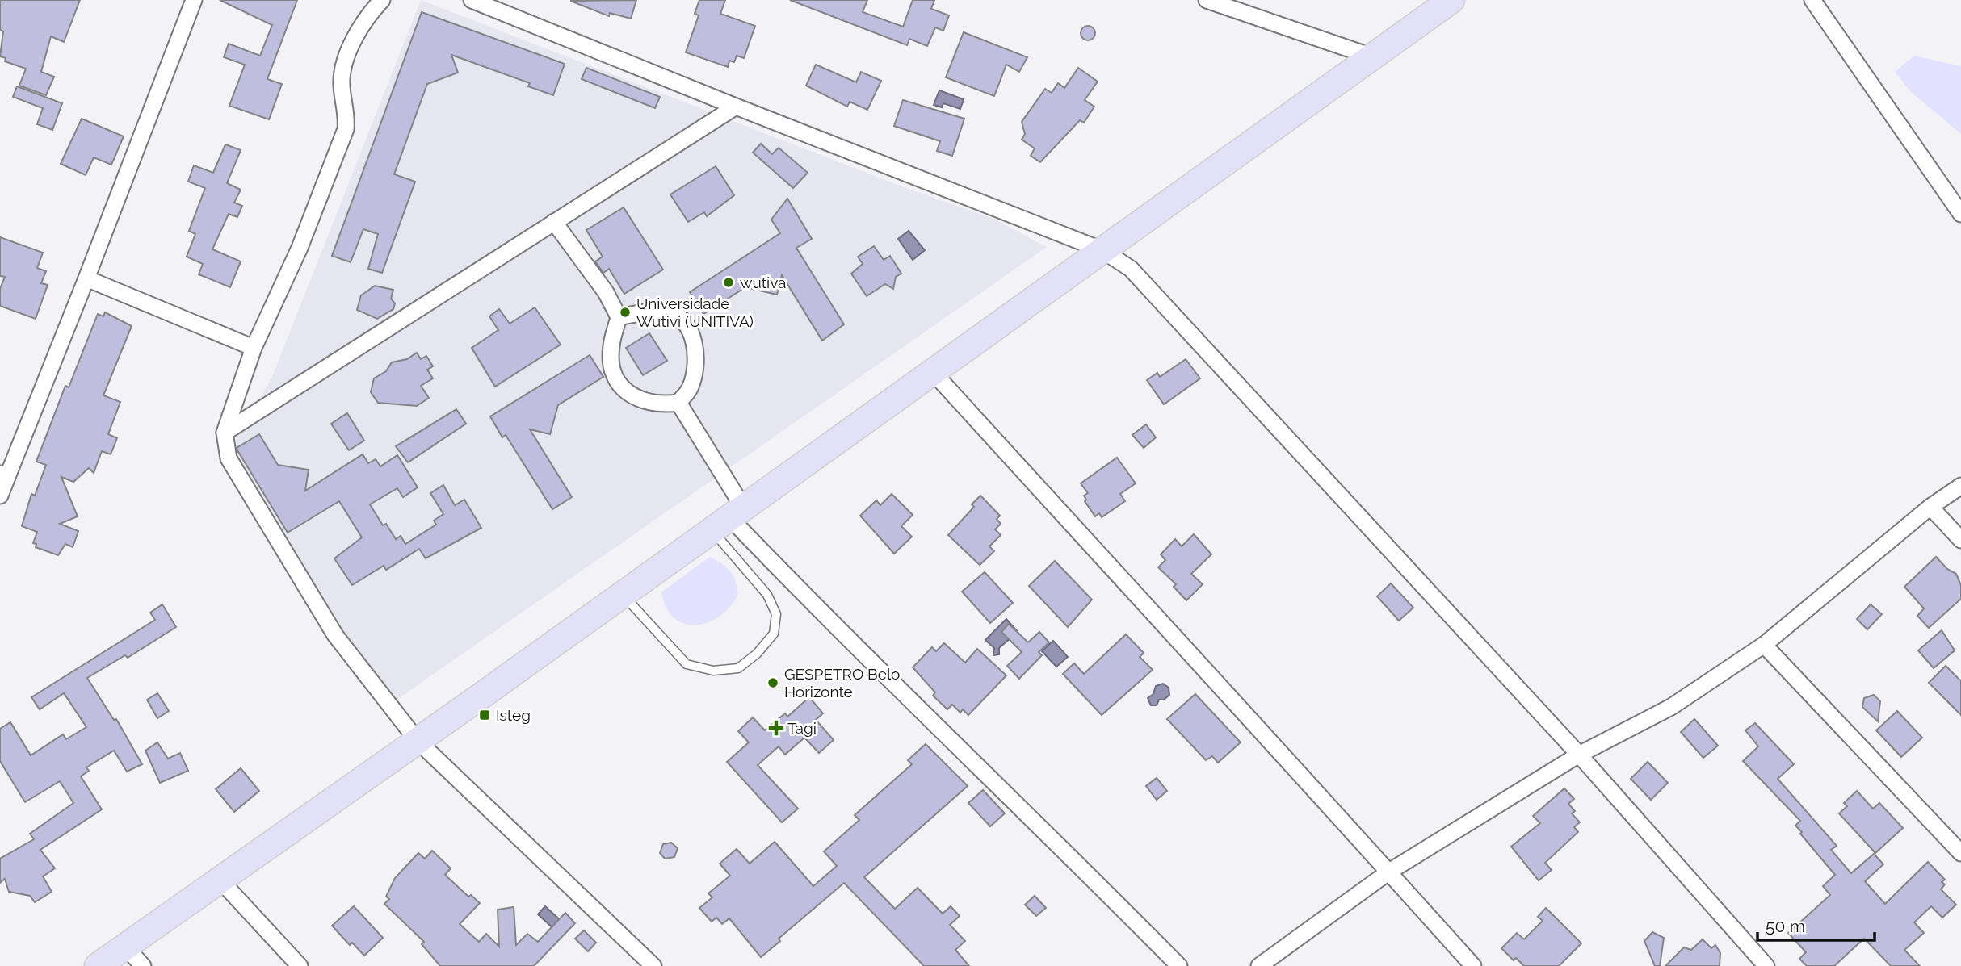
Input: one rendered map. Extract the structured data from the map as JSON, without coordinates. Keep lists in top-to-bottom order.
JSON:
{
  "places": {
    "other": ["wutiva", "Universidade Wutivi (UNITIVA)", "GESPETRO Belo Horizonte"],
    "transit": ["Isteg"],
    "health": ["Tagi"]
  },
  "scale_bar": "50 m"
}
